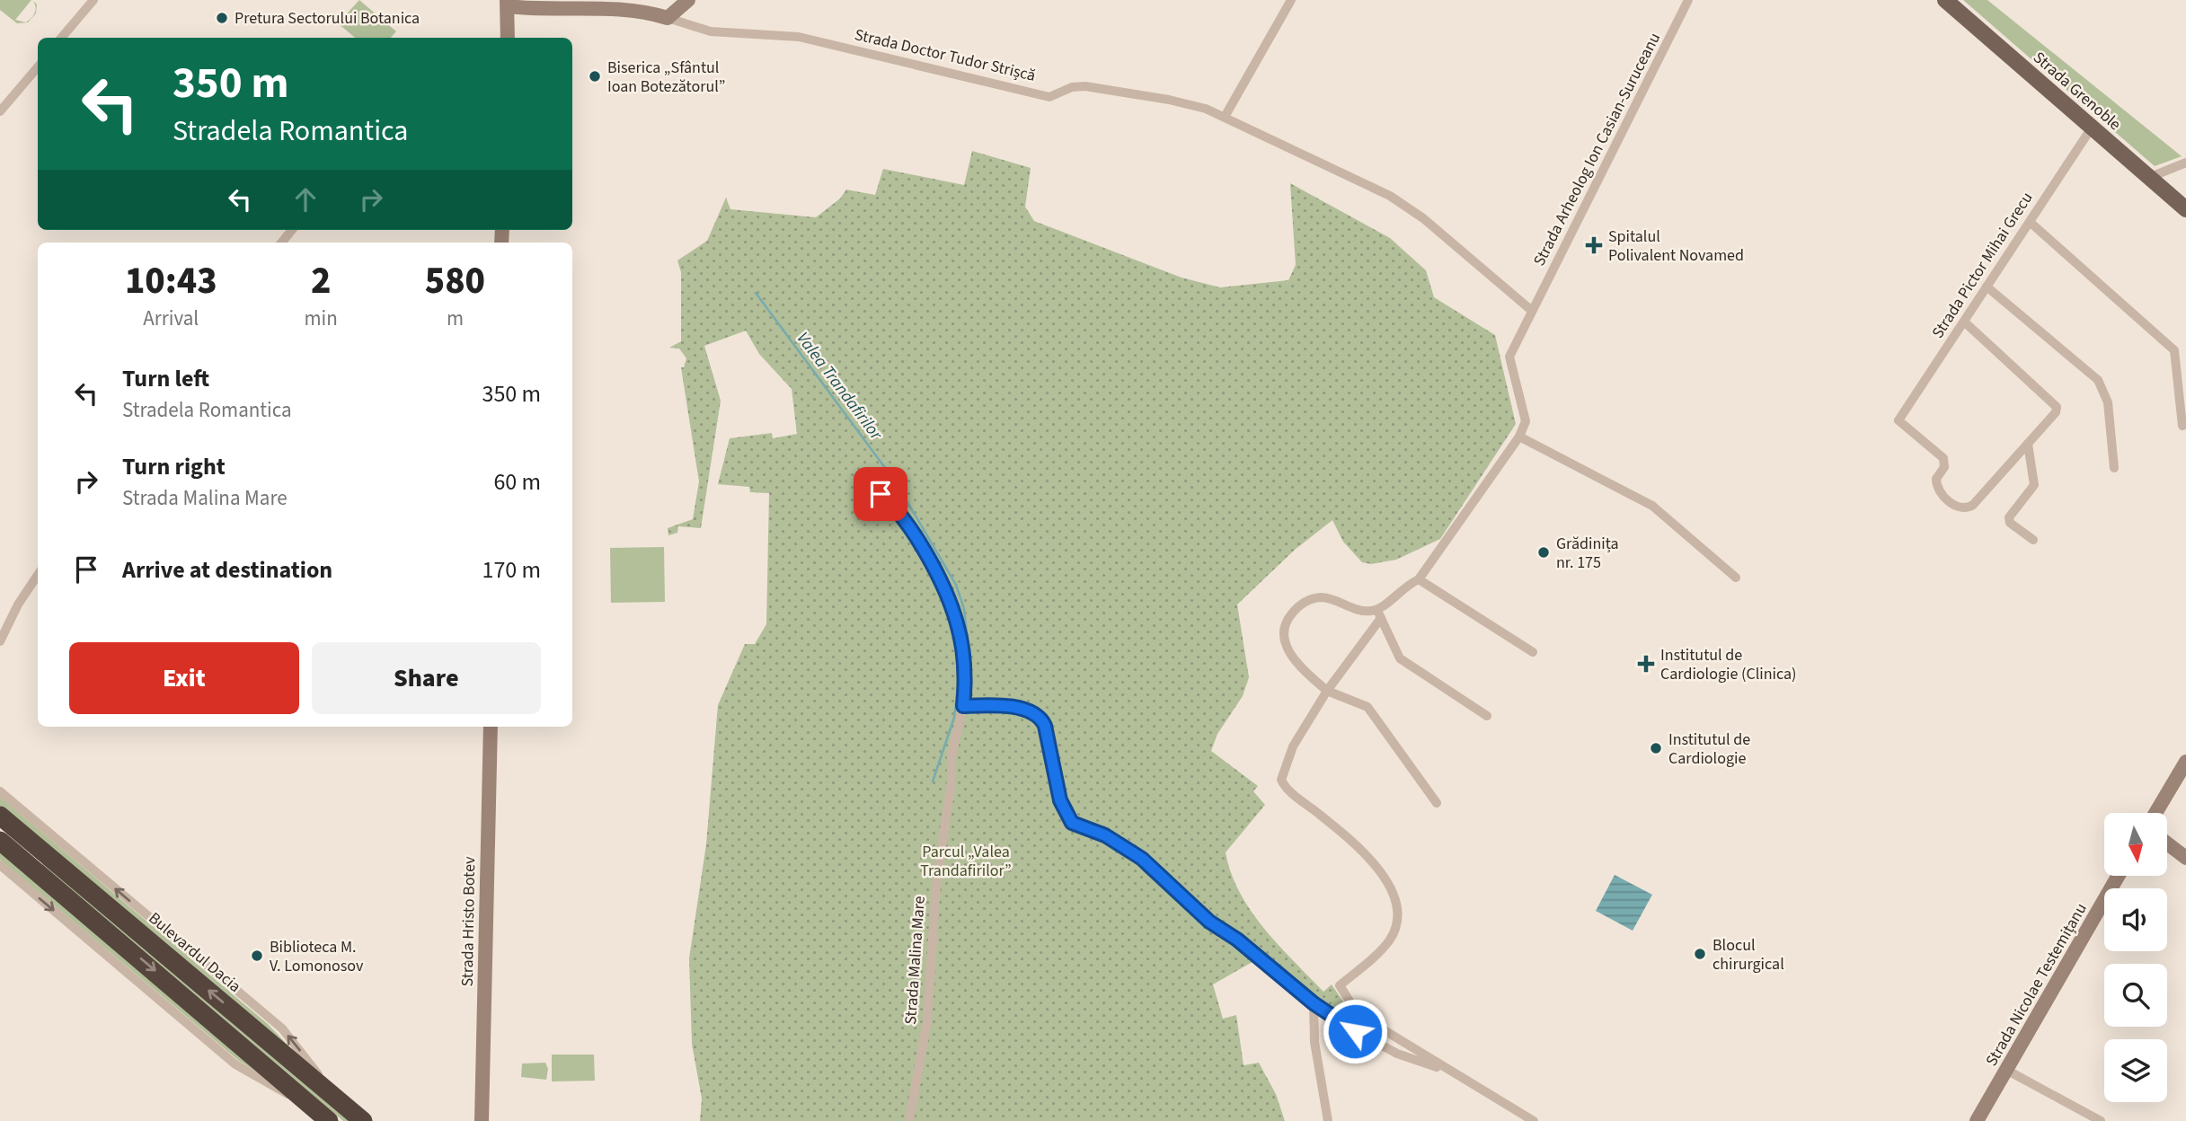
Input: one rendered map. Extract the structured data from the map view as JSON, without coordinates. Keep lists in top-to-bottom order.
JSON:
{
  "streets": {
    "highway": ["Bulevardul Dacia"],
    "main road": [
      "Strada Doctor Tudor Strișcă",
      "Strada Grenoble",
      "Strada Hristo Botev",
      "Strada Nicolae Testemițanu"
    ],
    "street": ["Strada Arheolog Ion Casian-Suruceanu", "Strada Pictor Mihai Grecu", "Strada Malina Mare"]
  },
  "crossings": [
    ["Strada Doctor Tudor Strișcă", "Strada Arheolog Ion Casian-Suruceanu"],
    ["Strada Grenoble", "Strada Pictor Mihai Grecu"]
  ],
  "water": ["Valea Trandafirilor"],
  "parks": ["Parcul „Valea Trandafirilor”"],
  "places": {
    "other": [
      "Pretura Sectorului Botanica",
      "Biserica „Sfântul Ioan Botezătorul”",
      "Grădinița nr. 175",
      "Institutul de Cardiologie",
      "Blocul chirurgical",
      "Biblioteca M. V. Lomonosov"
    ],
    "health": ["Spitalul Polivalent Novamed", "Institutul de Cardiologie (Clinica)"]
  },
  "north": "bottom",
  "page": {
    "turn": ["350 m", "Stradela Romantica"],
    "eta": [
      "10:43",
      "Arrival",
      "2",
      "min",
      "580",
      "m"
    ],
    "list": [
      {
        "name": "Turn left",
        "note": "Stradela Romantica",
        "value": "350 m"
      },
      {
        "name": "Turn right",
        "note": "Strada Malina Mare",
        "value": "60 m"
      },
      {
        "name": "Arrive at destination",
        "value": "170 m"
      }
    ],
    "buttons": ["Exit", "Share"]
  }
}
